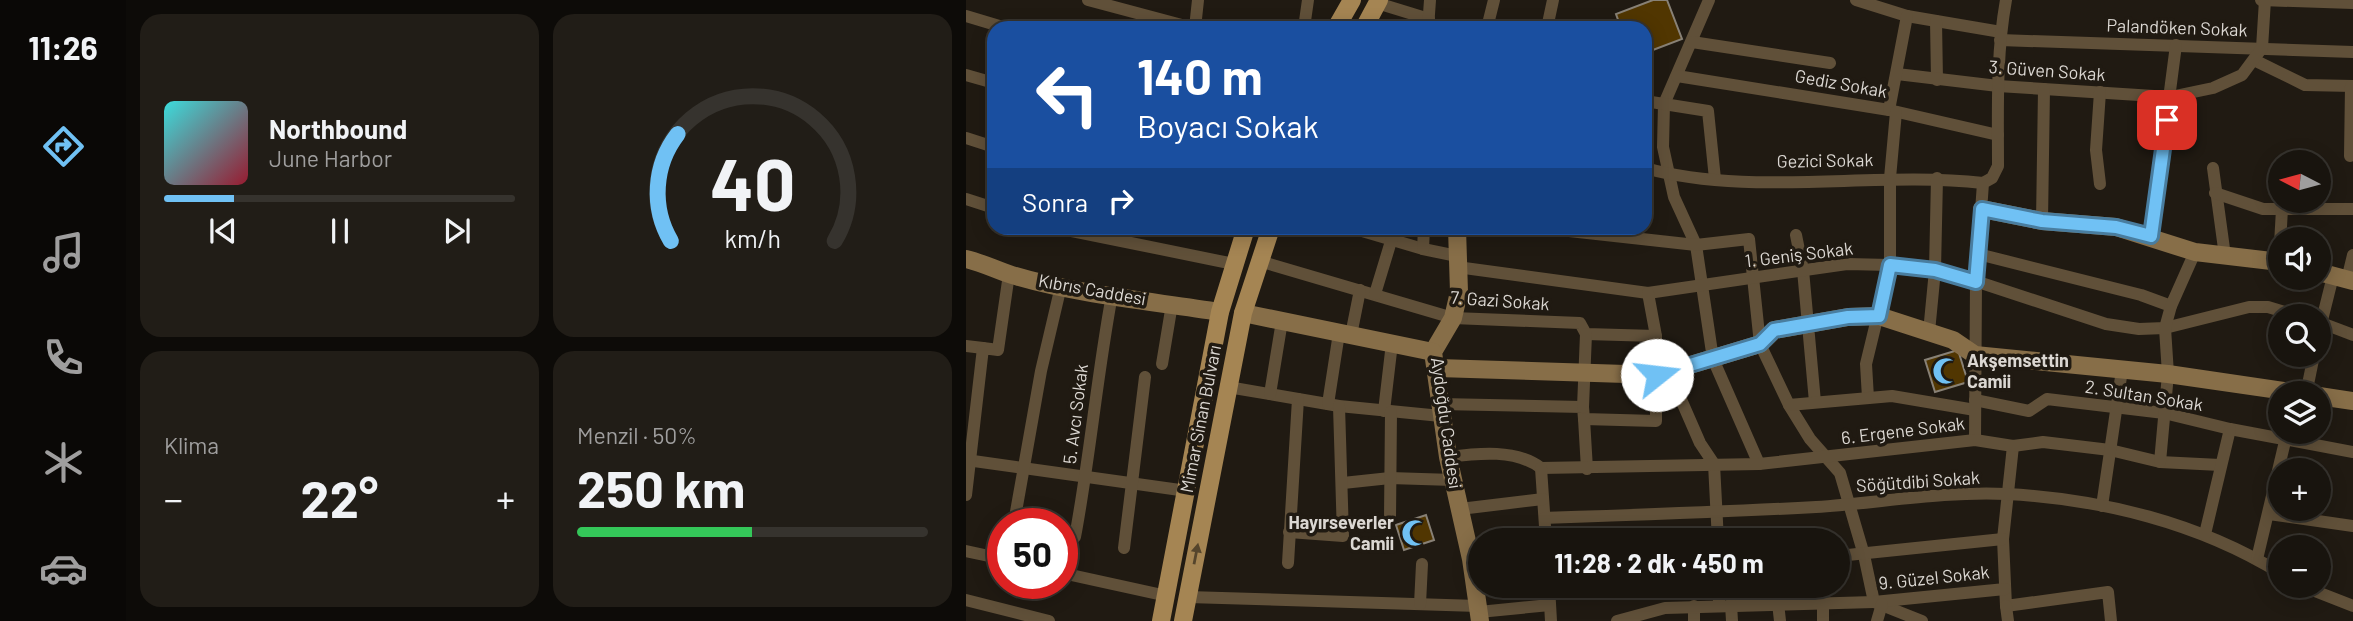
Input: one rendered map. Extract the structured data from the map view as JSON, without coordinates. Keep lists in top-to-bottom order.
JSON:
{
  "streets": {
    "main road": ["Kıbrıs Caddesi", "Mimar Sinan Bulvarı", "Aydoğdu Caddesi"],
    "street": [
      "Palandöken Sokak",
      "3. Güven Sokak",
      "Gediz Sokak",
      "Gezici Sokak",
      "1. Geniş Sokak",
      "7. Gazi Sokak",
      "2. Sultan Sokak",
      "5. Avcı Sokak",
      "6. Ergene Sokak",
      "Söğütdibi Sokak",
      "9. Güzel Sokak"
    ]
  },
  "crossings": [
    ["Palandöken Sokak", "3. Güven Sokak"],
    ["1. Geniş Sokak", "Aydoğdu Caddesi"],
    ["Kıbrıs Caddesi", "5. Avcı Sokak"],
    ["Kıbrıs Caddesi", "Mimar Sinan Bulvarı"],
    ["7. Gazi Sokak", "Mimar Sinan Bulvarı"],
    ["7. Gazi Sokak", "Aydoğdu Caddesi"],
    ["Aydoğdu Caddesi", "6. Ergene Sokak"]
  ],
  "places": {
    "mosque": ["Akşemsettin Camii", "Hayırseverler Camii"]
  },
  "north": "left",
  "page": {
    "tabs": "11:26",
    "turn": ["140 m", "Boyacı Sokak"],
    "song": ["Northbound", "June Harbor"],
    "map_buttons": ["+", "−"],
    "then": "Sonra",
    "tile": [
      "Klima",
      ["Menzil · 50%", "250 km"]
    ],
    "heat": ["−", "22°", "+"],
    "limit": "50",
    "trip": "11:28 · 2 dk · 450 m",
    "gauge": ["40", "km/h"]
  }
}
